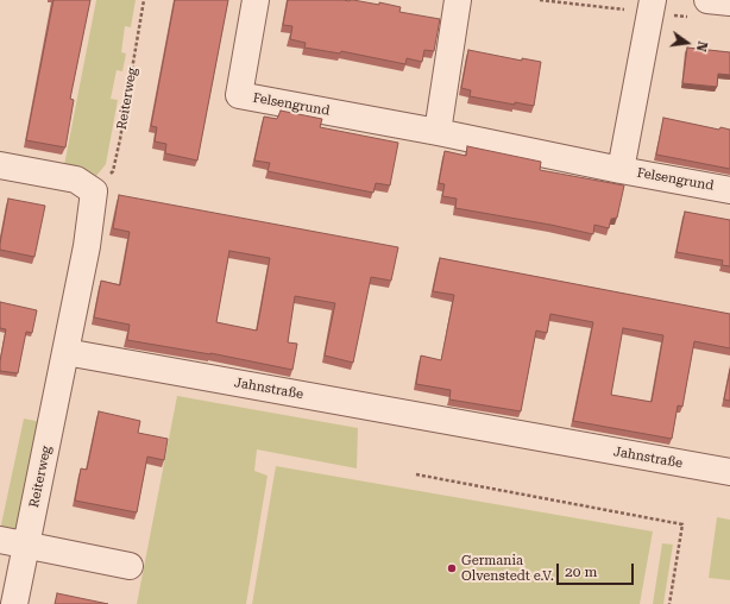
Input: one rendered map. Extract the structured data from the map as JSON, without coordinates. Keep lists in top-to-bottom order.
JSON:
{
  "streets": {
    "street": ["Reiterweg", "Felsengrund", "Jahnstraße"]
  },
  "crossings": [
    ["Reiterweg", "Jahnstraße"]
  ],
  "places": ["Germania Olvenstedt e.V."],
  "scale_bar": "20 m",
  "north": "right"
}
